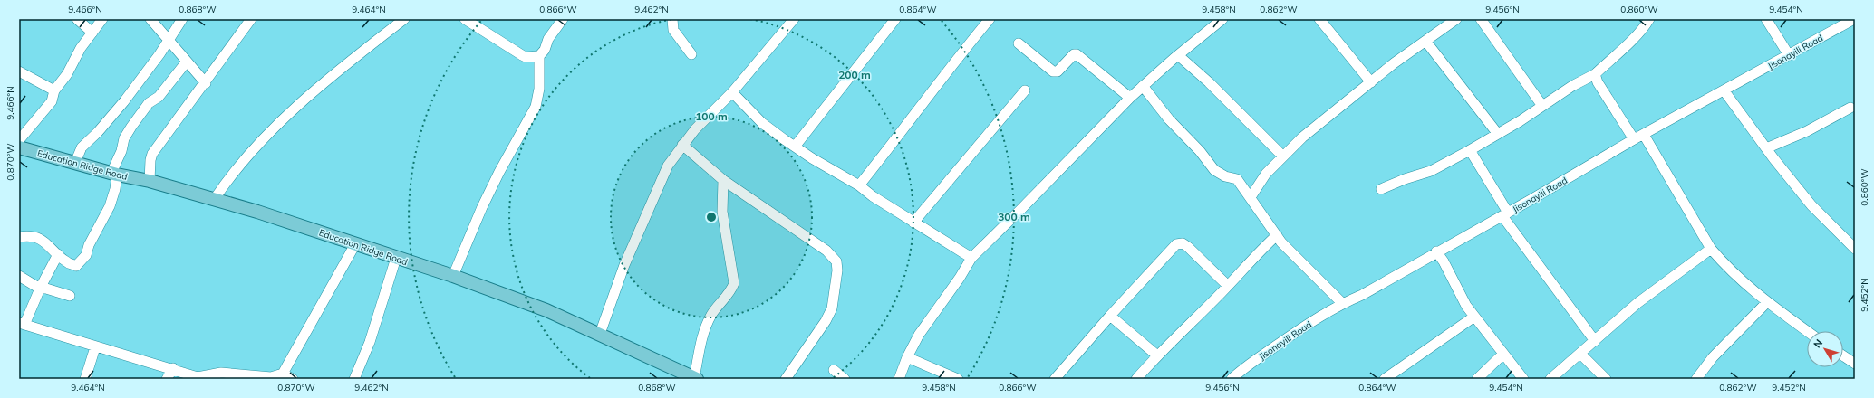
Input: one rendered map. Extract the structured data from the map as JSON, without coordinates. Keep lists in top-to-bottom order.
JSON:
{
  "streets": {
    "main road": ["Education Ridge Road"],
    "street": ["Jisonayili Road"]
  },
  "north": "top left",
  "coordinates": [
    "9.466°N",
    "0.868°W",
    "9.464°N",
    "0.866°W",
    "9.462°N",
    "0.864°W",
    "9.458°N",
    "0.862°W",
    "9.456°N",
    "0.860°W",
    "9.454°N",
    "0.870°W",
    "9.452°N"
  ],
  "rings": ["200 m", "100 m", "300 m"]
}
